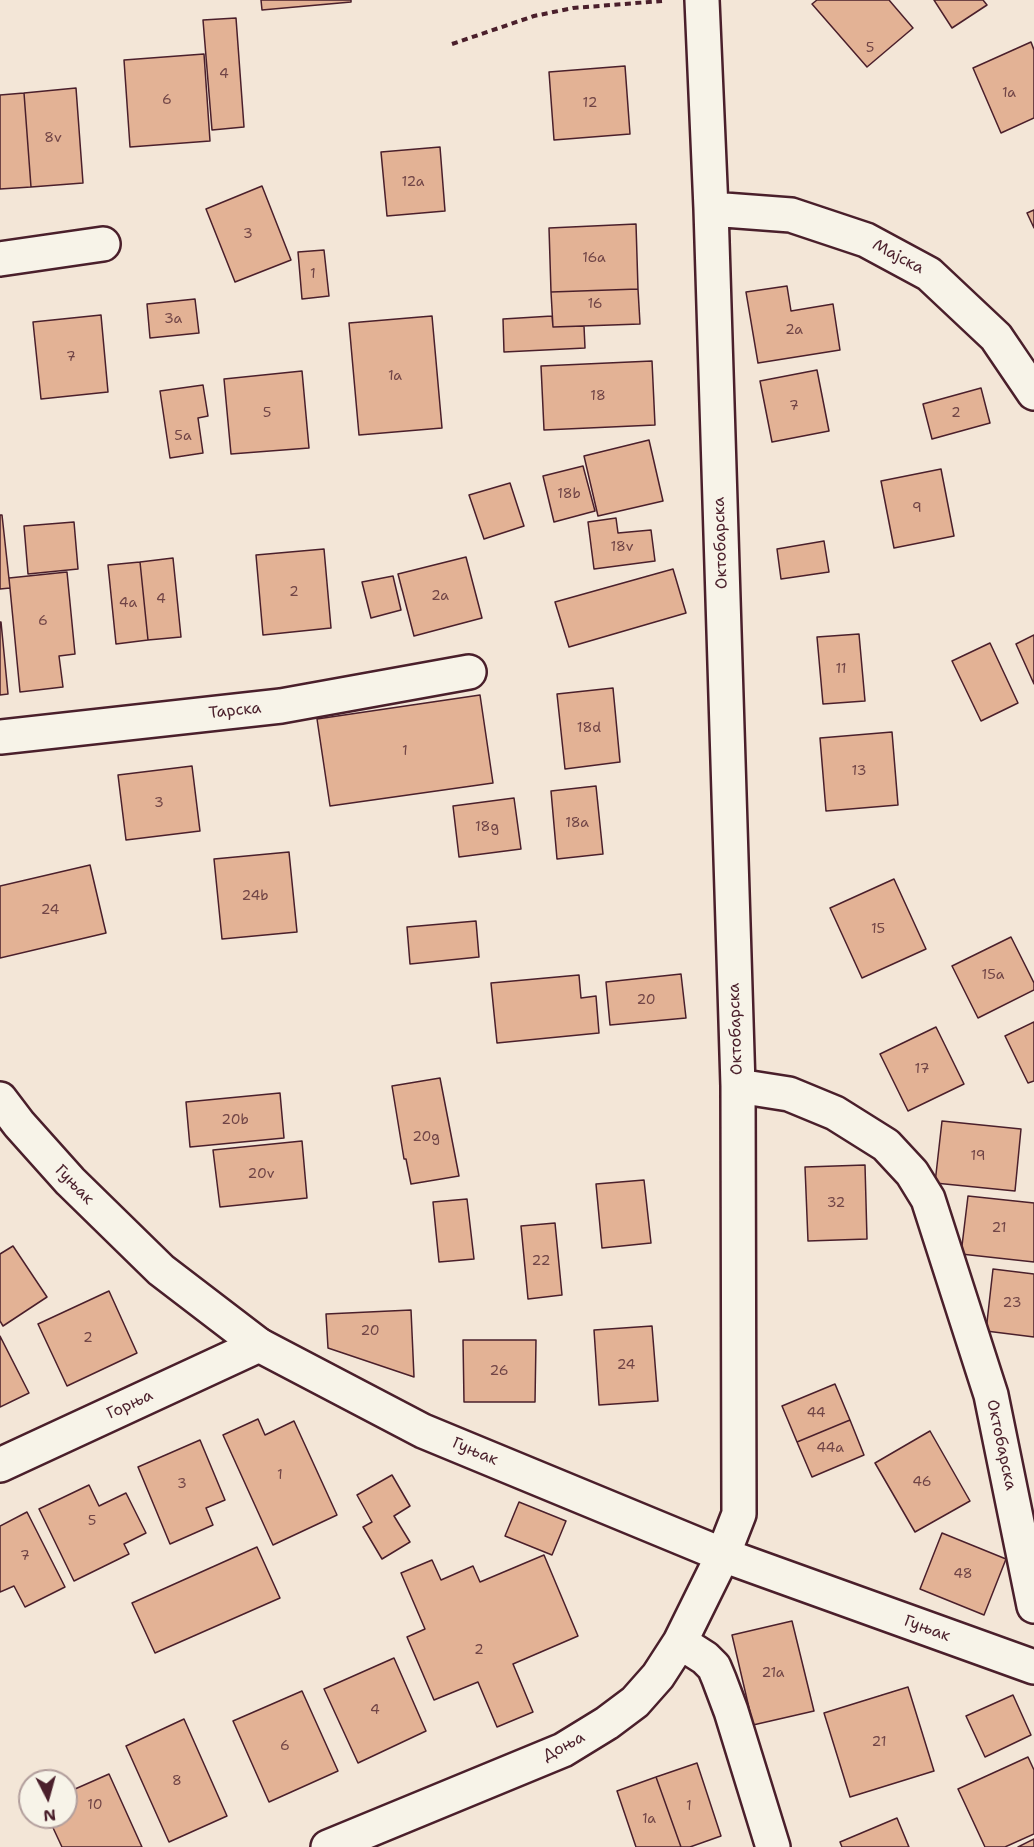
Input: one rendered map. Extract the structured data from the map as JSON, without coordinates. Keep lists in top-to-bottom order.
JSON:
{
  "streets": {
    "street": [
      "Мајска",
      "Октобарска",
      "Тарска",
      "Гуњак",
      "Горња",
      "Доња"
    ]
  },
  "crossings": [
    ["Мајска", "Октобарска"],
    ["Октобарска", "Гуњак"],
    ["Октобарска", "Доња"],
    ["Гуњак", "Горња"],
    ["Гуњак", "Доња"]
  ],
  "house_numbers": [
    "5",
    "4",
    "1a",
    "6",
    "12",
    "8v",
    "12a",
    "3",
    "16a",
    "1",
    "16",
    "3a",
    "2a",
    "7",
    "1a",
    "18",
    "7",
    "5",
    "2",
    "5a",
    "18b",
    "9",
    "18v",
    "2",
    "2a",
    "4",
    "4a",
    "6",
    "11",
    "18d",
    "1",
    "13",
    "3",
    "18a",
    "18g",
    "24b",
    "24",
    "15",
    "15a",
    "20",
    "17",
    "20b",
    "20g",
    "19",
    "20v",
    "32",
    "21",
    "22",
    "23",
    "20",
    "2",
    "24",
    "26",
    "44",
    "44a",
    "1",
    "46",
    "3",
    "5",
    "7",
    "48",
    "2",
    "21a",
    "4",
    "21",
    "6",
    "8",
    "10",
    "1",
    "1a"
  ],
  "north": "bottom"
}
